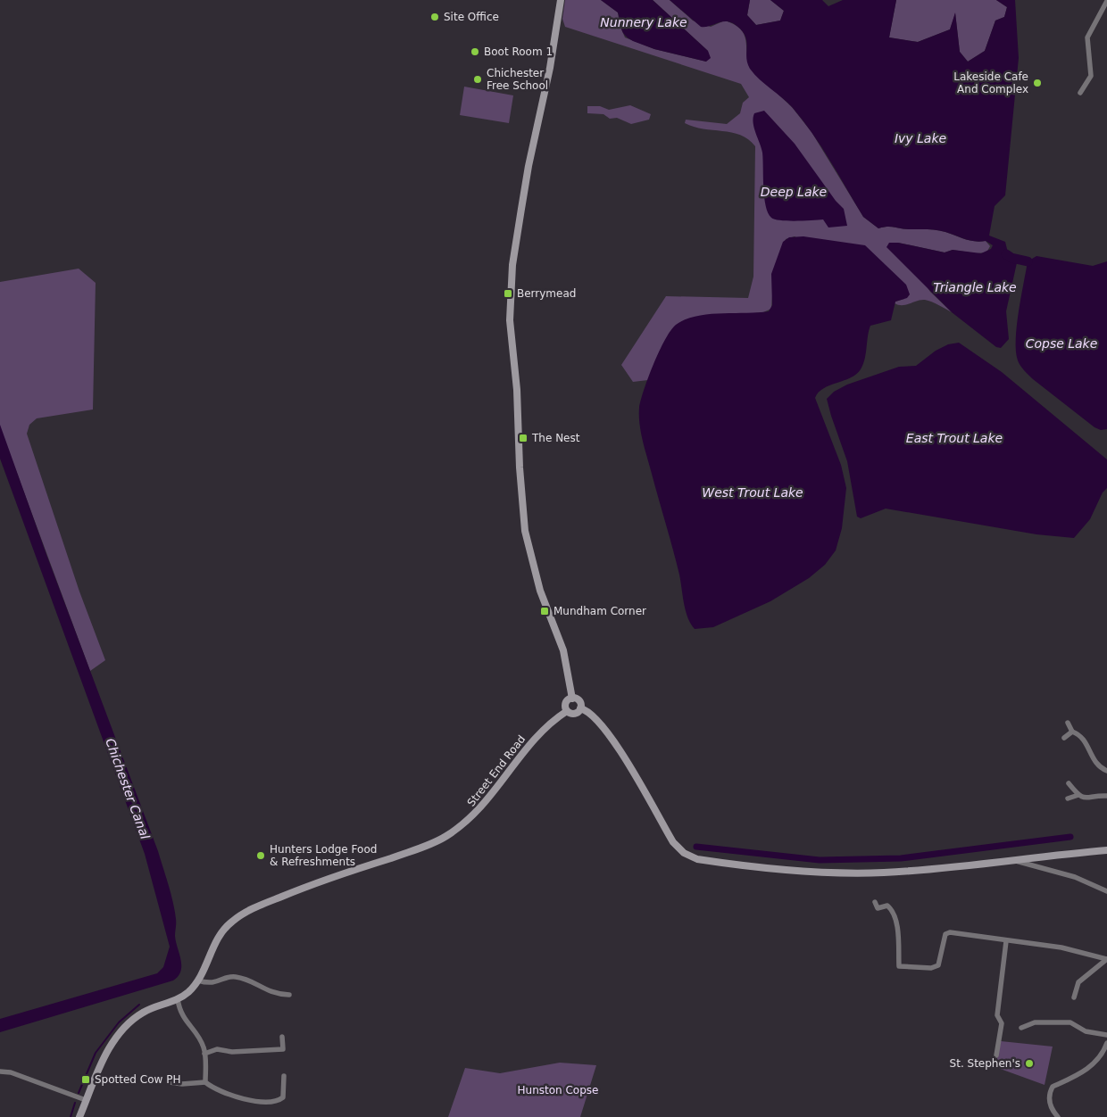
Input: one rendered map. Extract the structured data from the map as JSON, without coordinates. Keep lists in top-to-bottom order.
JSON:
{
  "streets": {
    "main road": ["Street End Road"]
  },
  "water": [
    "Nunnery Lake",
    "Ivy Lake",
    "Deep Lake",
    "Triangle Lake",
    "Copse Lake",
    "East Trout Lake",
    "West Trout Lake",
    "Chichester Canal"
  ],
  "parks": ["Hunston Copse"],
  "places": {
    "other": [
      "Site Office",
      "Boot Room 1",
      "Chichester Free School",
      "Lakeside Cafe And Complex",
      "Hunters Lodge Food & Refreshments",
      "St. Stephen's"
    ],
    "transit": [
      "Berrymead",
      "The Nest",
      "Mundham Corner",
      "Spotted Cow PH"
    ]
  }
}
